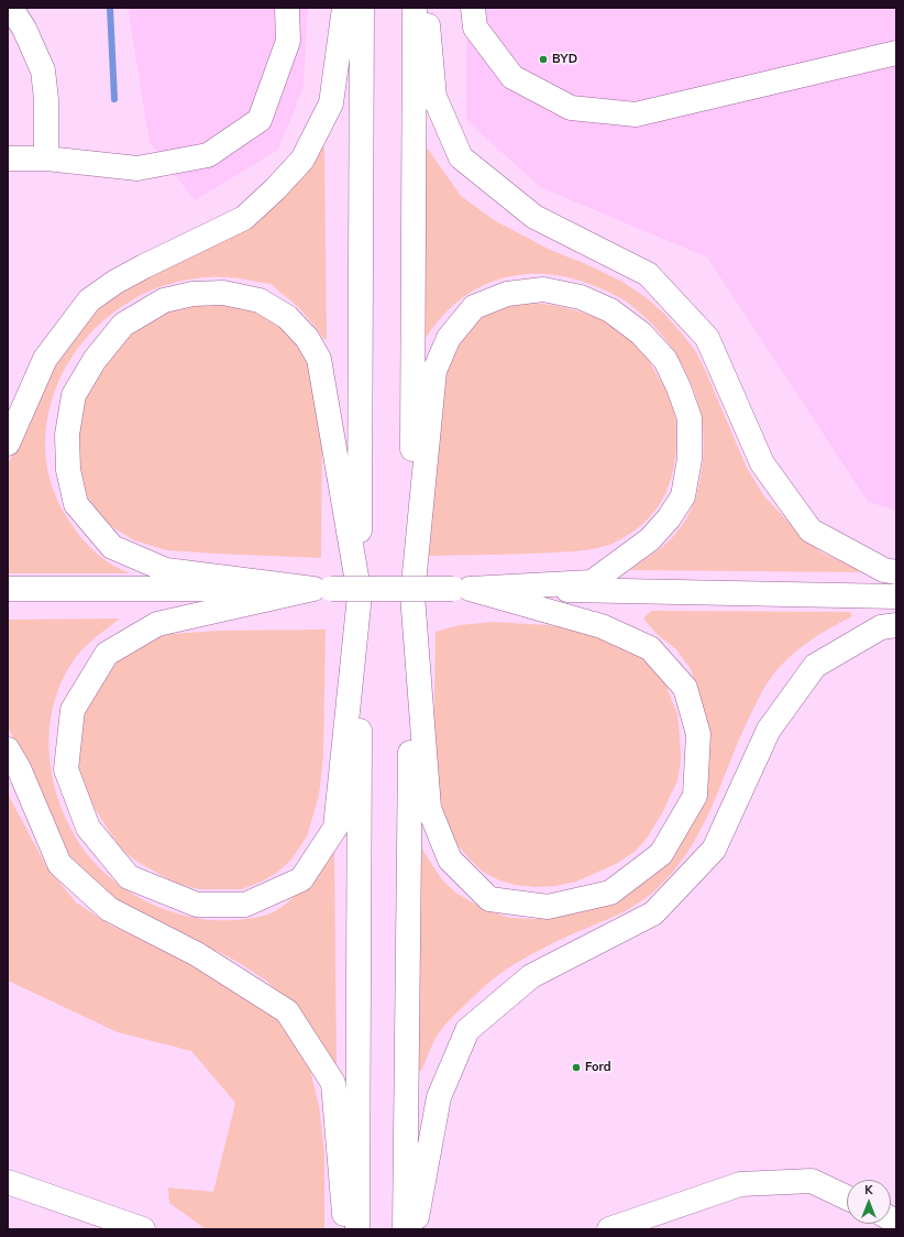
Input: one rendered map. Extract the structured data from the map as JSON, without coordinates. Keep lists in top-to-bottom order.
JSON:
{
  "places": ["BYD", "Ford"],
  "north": "top"
}
